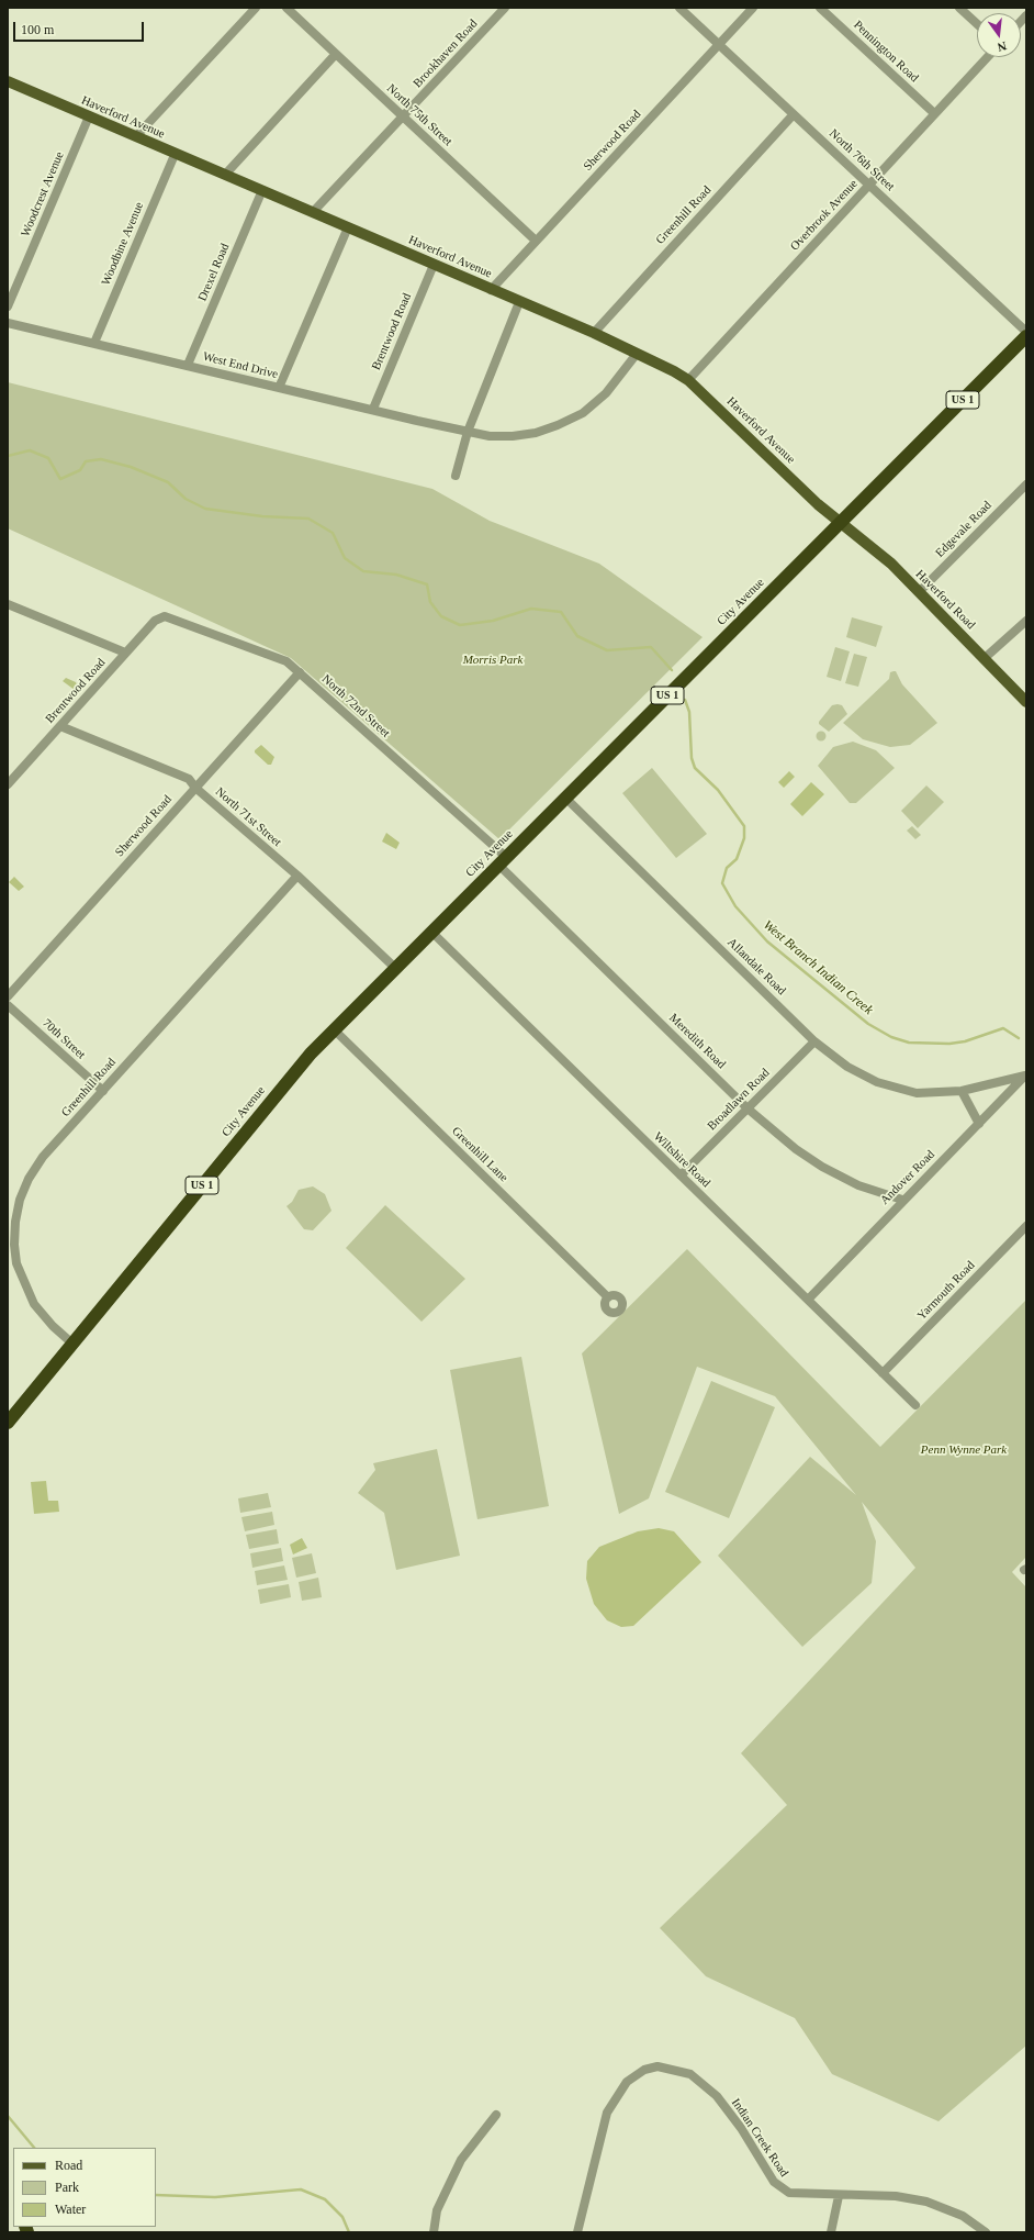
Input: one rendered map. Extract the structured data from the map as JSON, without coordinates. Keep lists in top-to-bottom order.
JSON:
{
  "streets": {
    "highway": ["US 1", "City Avenue"],
    "main road": ["Haverford Avenue", "Haverford Road"],
    "street": [
      "Pennington Road",
      "Brookhaven Road",
      "North 75th Street",
      "Sherwood Road",
      "North 76th Street",
      "Woodcrest Avenue",
      "Greenhill Road",
      "Overbrook Avenue",
      "Woodbine Avenue",
      "Drexel Road",
      "Brentwood Road",
      "West End Drive",
      "Edgevale Road",
      "North 72nd Street",
      "North 71st Street",
      "Allandale Road",
      "70th Street",
      "Meredith Road",
      "Broadlawn Road",
      "Greenhill Lane",
      "Wiltshire Road",
      "Andover Road",
      "Yarmouth Road",
      "Indian Creek Road"
    ]
  },
  "crossings": [
    ["Pennington Road", "Overbrook Avenue"],
    ["Brookhaven Road", "North 75th Street"],
    ["Brookhaven Road", "Haverford Avenue"],
    ["North 75th Street", "Sherwood Road"],
    ["Haverford Avenue", "Sherwood Road"],
    ["Haverford Avenue", "Woodcrest Avenue"],
    ["Haverford Avenue", "Greenhill Road"],
    ["Haverford Avenue", "Overbrook Avenue"],
    ["Haverford Avenue", "Woodbine Avenue"],
    ["Haverford Avenue", "Drexel Road"],
    ["Haverford Avenue", "Brentwood Road"],
    ["Haverford Avenue", "Haverford Road"],
    ["Haverford Avenue", "City Avenue"],
    ["Sherwood Road", "North 76th Street"],
    ["Sherwood Road", "North 72nd Street"],
    ["Sherwood Road", "North 71st Street"],
    ["North 76th Street", "Greenhill Road"],
    ["North 76th Street", "Overbrook Avenue"],
    ["Greenhill Road", "City Avenue"],
    ["Greenhill Road", "North 71st Street"],
    ["Greenhill Road", "70th Street"],
    ["Woodbine Avenue", "West End Drive"],
    ["Drexel Road", "West End Drive"],
    ["Brentwood Road", "West End Drive"],
    ["Brentwood Road", "North 72nd Street"],
    ["Brentwood Road", "North 71st Street"],
    ["Edgevale Road", "Haverford Road"],
    ["Haverford Road", "City Avenue"],
    ["City Avenue", "North 72nd Street"],
    ["City Avenue", "North 71st Street"],
    ["City Avenue", "Allandale Road"],
    ["City Avenue", "Meredith Road"],
    ["City Avenue", "Greenhill Lane"],
    ["City Avenue", "Wiltshire Road"],
    ["North 72nd Street", "Meredith Road"],
    ["Allandale Road", "Broadlawn Road"],
    ["Allandale Road", "Andover Road"],
    ["Meredith Road", "Broadlawn Road"],
    ["Meredith Road", "Andover Road"],
    ["Broadlawn Road", "Wiltshire Road"],
    ["Wiltshire Road", "Andover Road"],
    ["Wiltshire Road", "Yarmouth Road"]
  ],
  "water": ["West Branch Indian Creek"],
  "parks": ["Morris Park", "Penn Wynne Park"],
  "legend": ["Road", "Park", "Water"],
  "scale_bar": "100 m",
  "north": "bottom"
}
